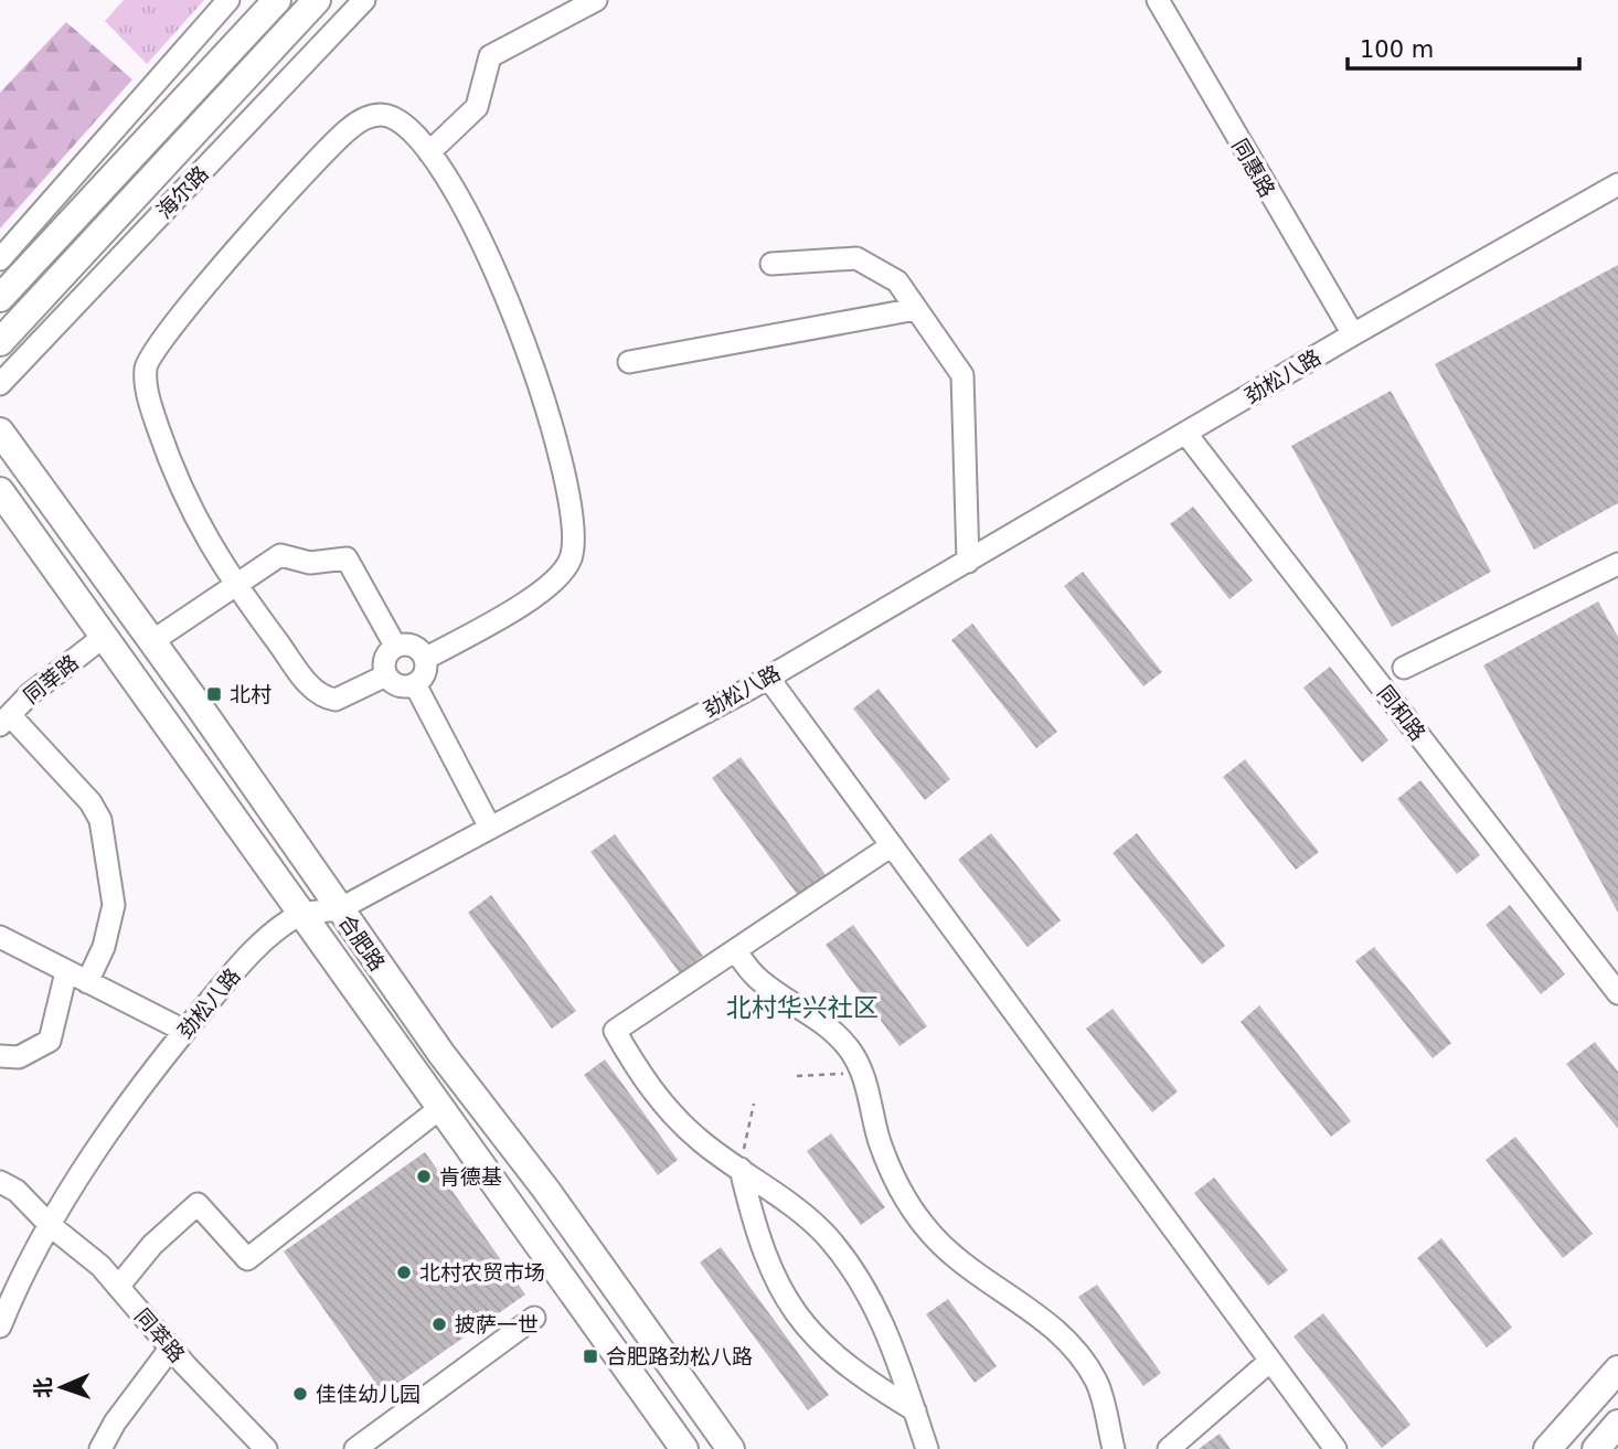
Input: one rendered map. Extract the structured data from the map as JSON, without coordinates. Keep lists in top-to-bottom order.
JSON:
{
  "streets": {
    "main road": ["海尔路", "合肥路"],
    "street": [
      "同惠路",
      "劲松八路",
      "同莘路",
      "同和路",
      "同萃路"
    ]
  },
  "crossings": [
    ["同惠路", "劲松八路"],
    ["劲松八路", "同和路"],
    ["劲松八路", "合肥路"],
    ["劲松八路", "同萃路"],
    ["同莘路", "合肥路"]
  ],
  "districts": ["北村华兴社区"],
  "places": {
    "transit": ["北村", "合肥路劲松八路"],
    "other": [
      "肯德基",
      "北村农贸市场",
      "披萨一世",
      "佳佳幼儿园"
    ]
  },
  "scale_bar": "100 m",
  "north": "left"
}
